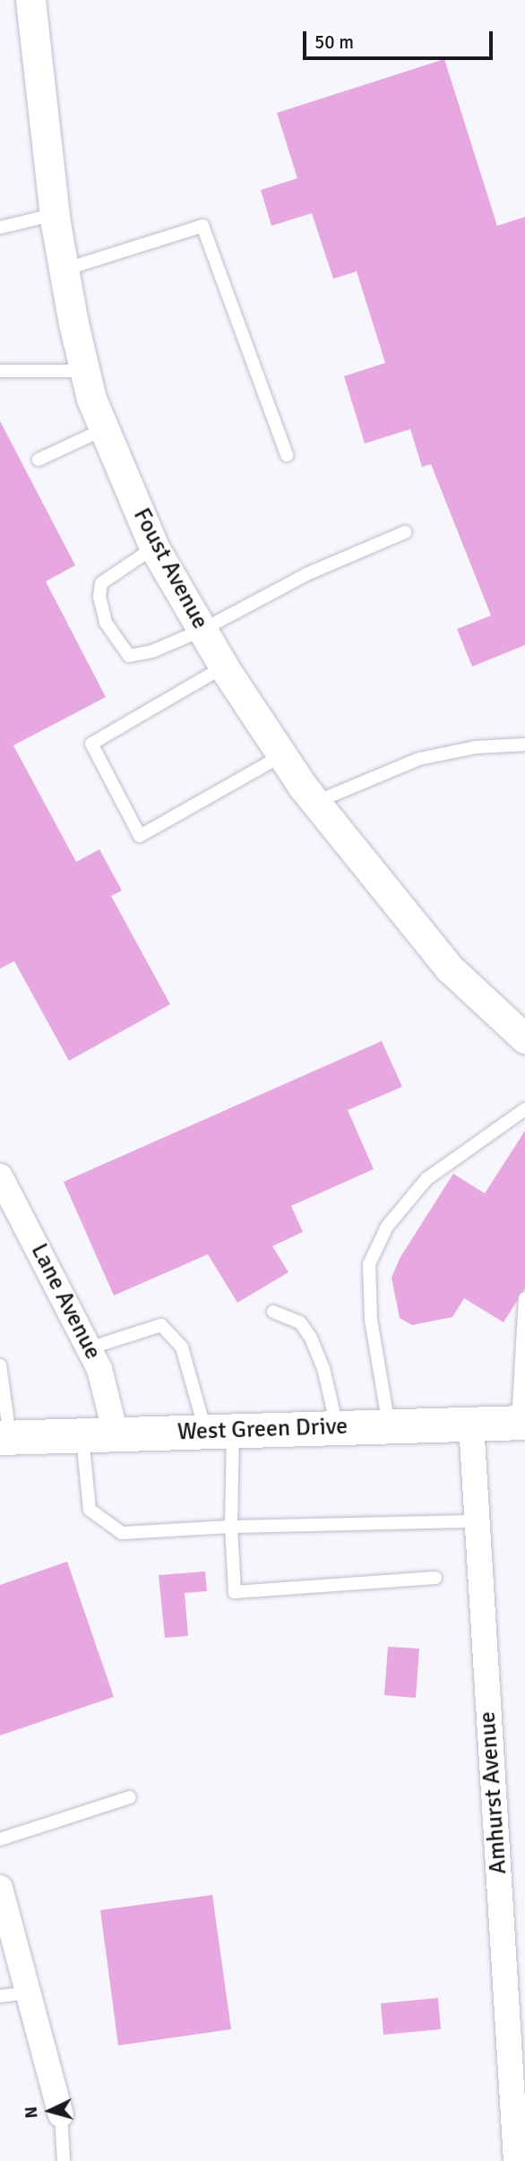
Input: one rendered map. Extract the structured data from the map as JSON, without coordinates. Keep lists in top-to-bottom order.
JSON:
{
  "streets": {
    "main road": ["West Green Drive"],
    "street": ["Foust Avenue", "Lane Avenue", "Amhurst Avenue"]
  },
  "crossings": [
    ["Lane Avenue", "West Green Drive"],
    ["West Green Drive", "Amhurst Avenue"]
  ],
  "scale_bar": "50 m",
  "north": "left"
}
